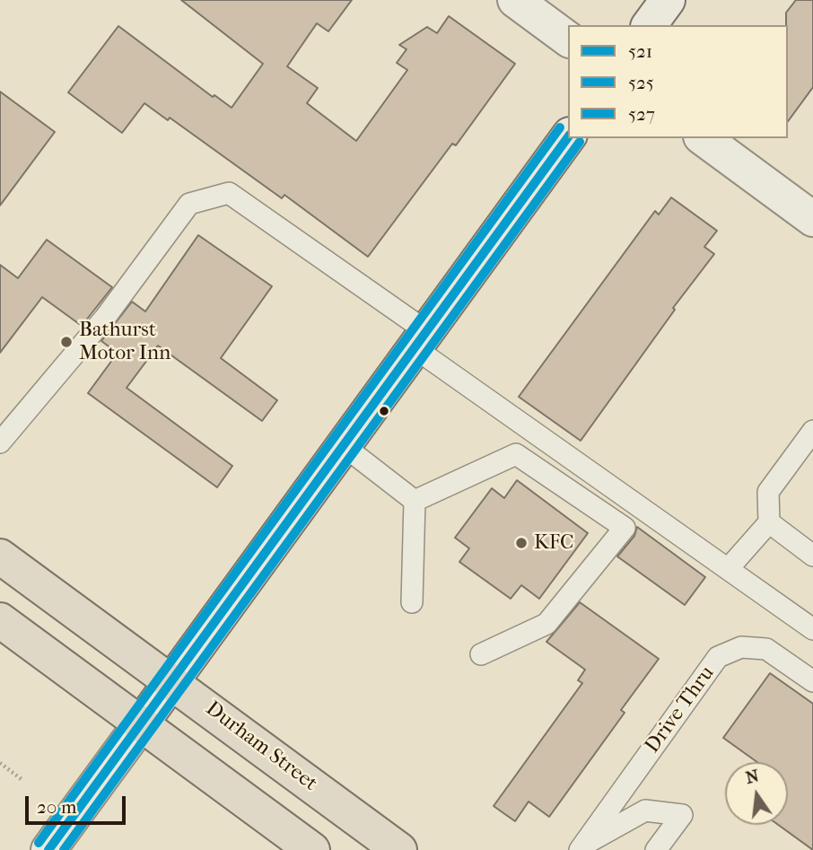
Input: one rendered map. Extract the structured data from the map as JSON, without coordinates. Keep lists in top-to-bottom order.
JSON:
{
  "streets": {
    "highway": ["Durham Street"],
    "lane": ["Drive Thru"]
  },
  "places": ["Bathurst Motor Inn", "KFC"],
  "lines": ["transit line 527", "transit line 521", "transit line 525"],
  "legend": ["521", "525", "527"],
  "scale_bar": "20 m",
  "north": "top"
}
